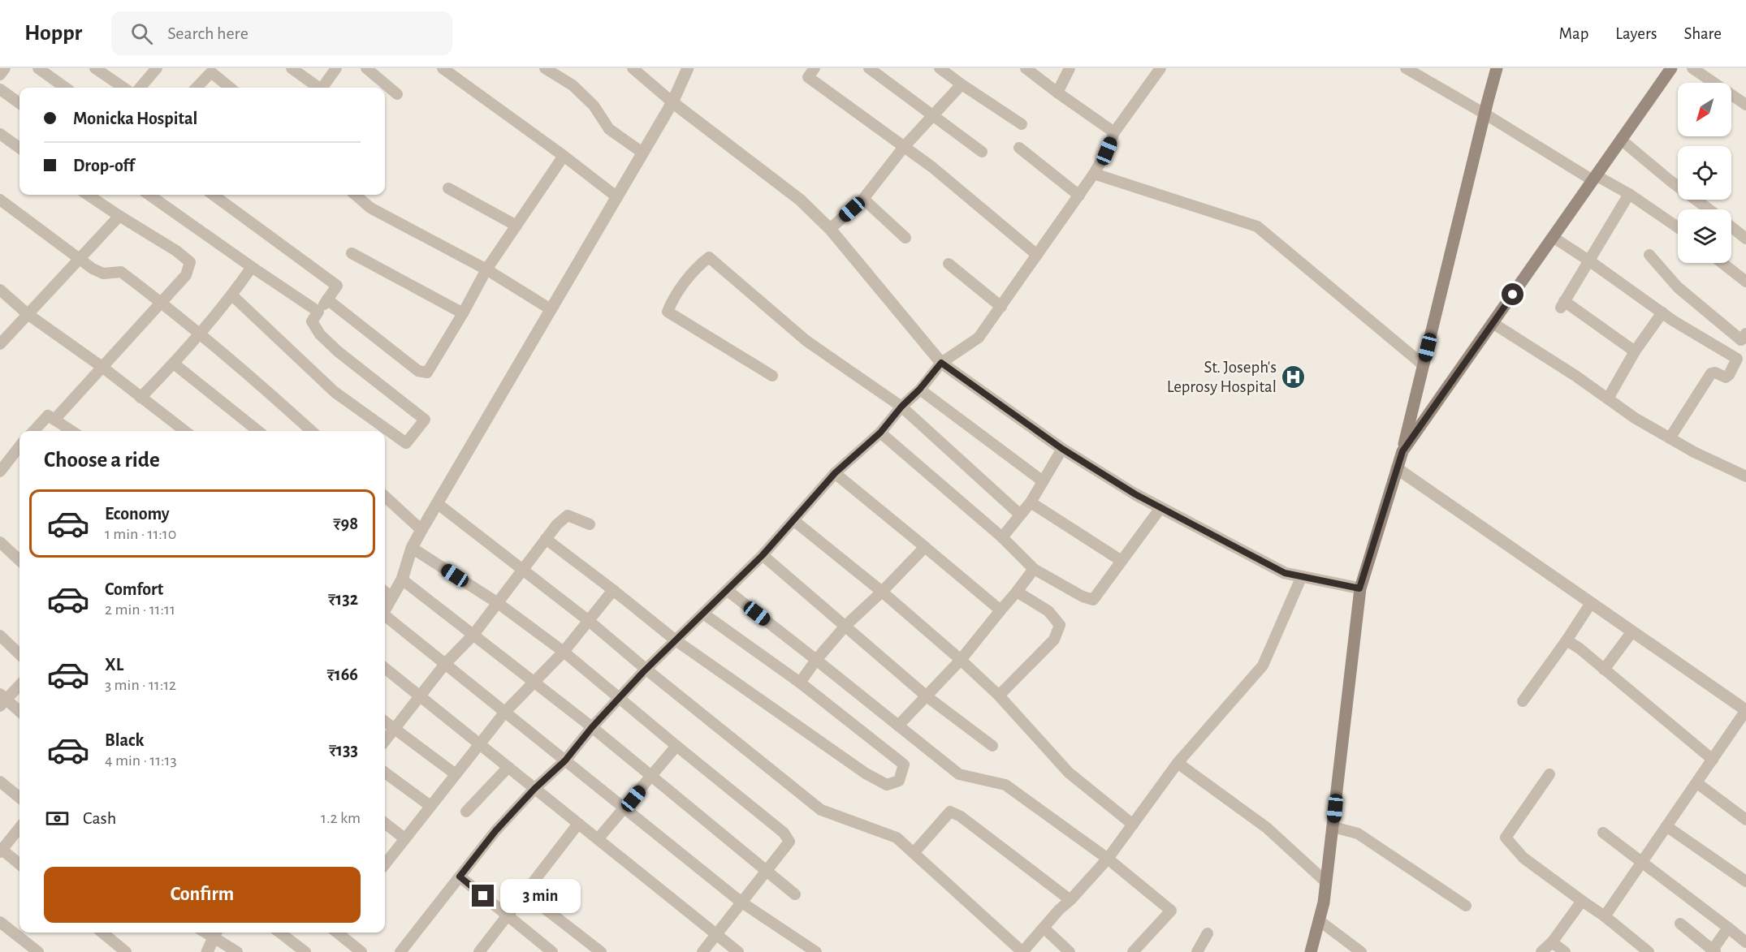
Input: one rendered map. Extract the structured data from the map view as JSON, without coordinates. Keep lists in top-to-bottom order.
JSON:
{
  "places": {
    "hospital": ["St. Joseph's Leprosy Hospital"]
  },
  "north": "bottom left",
  "page": {
    "header": "Hoppr",
    "search": "Search here",
    "nav": ["Map", "Layers", "Share"],
    "banner": ["Monicka Hospital", "Drop-off"],
    "heading": "Choose a ride",
    "list": [
      {
        "name": "Economy",
        "note": "1 min · 11:10",
        "value": "₹98"
      },
      {
        "name": "Comfort",
        "note": "2 min · 11:11",
        "value": "₹132"
      },
      {
        "name": "XL",
        "note": "3 min · 11:12",
        "value": "₹166"
      },
      {
        "name": "Black",
        "note": "4 min · 11:13",
        "value": "₹133"
      }
    ],
    "pay": ["Cash", "1.2 km"],
    "buttons": "Confirm",
    "bubble": "3 min"
  }
}
